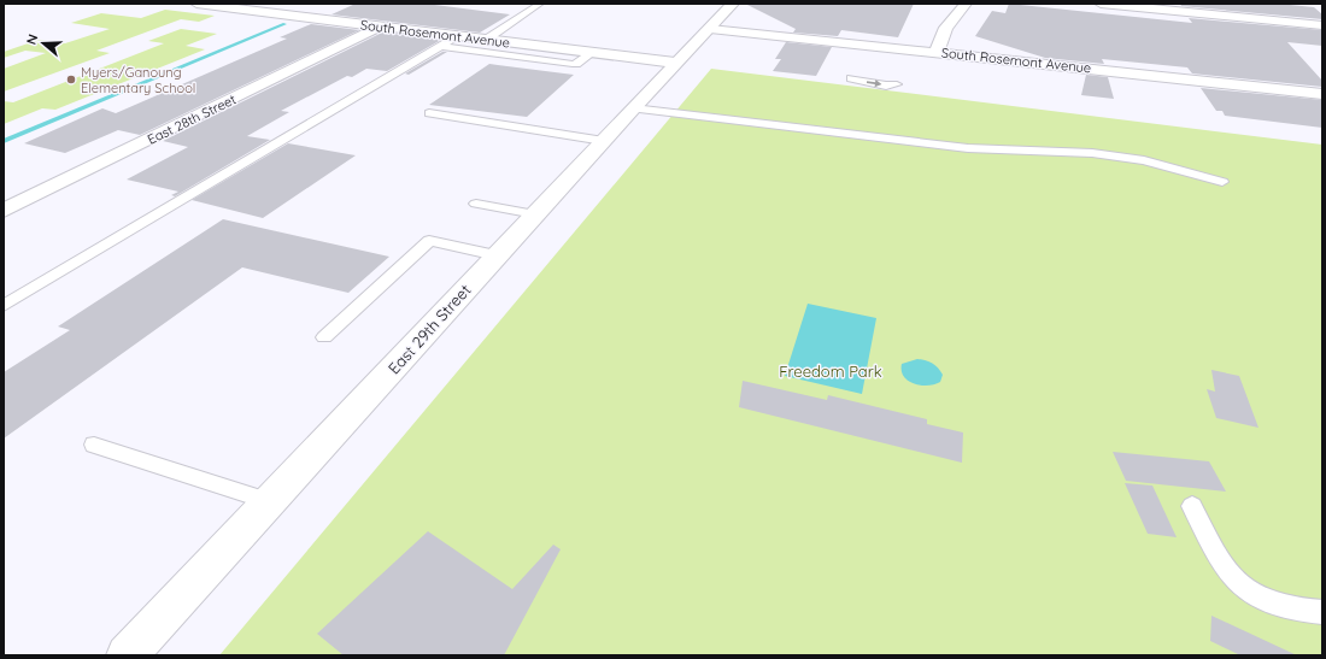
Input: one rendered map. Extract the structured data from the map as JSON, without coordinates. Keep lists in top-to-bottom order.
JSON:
{
  "streets": {
    "street": ["South Rosemont Avenue", "East 28th Street", "East 29th Street"]
  },
  "crossings": [
    ["South Rosemont Avenue", "East 28th Street"],
    ["South Rosemont Avenue", "East 29th Street"]
  ],
  "parks": ["Freedom Park"],
  "places": ["Myers/Ganoung Elementary School"],
  "north": "left"
}
